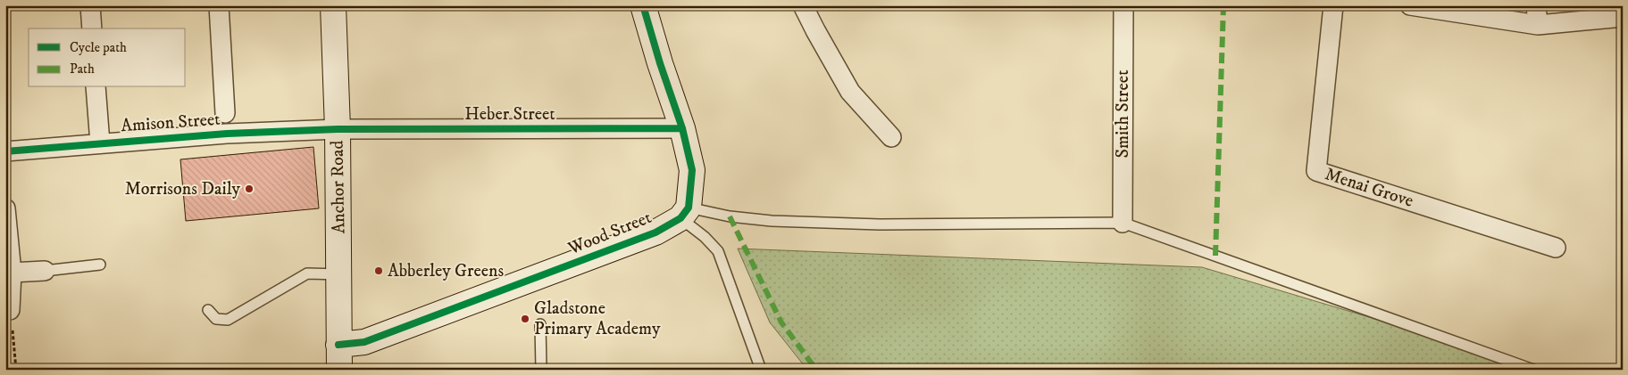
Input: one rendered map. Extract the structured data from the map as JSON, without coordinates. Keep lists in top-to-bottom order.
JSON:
{
  "streets": {
    "street": [
      "Heber Street",
      "Smith Street",
      "Amison Street",
      "Anchor Road",
      "Menai Grove",
      "Wood Street"
    ]
  },
  "crossings": [
    ["Heber Street", "Amison Street"],
    ["Heber Street", "Anchor Road"],
    ["Amison Street", "Anchor Road"],
    ["Anchor Road", "Wood Street"]
  ],
  "places": ["Morrisons Daily", "Abberley Greens", "Gladstone Primary Academy"],
  "legend": ["Cycle path", "Path"]
}
